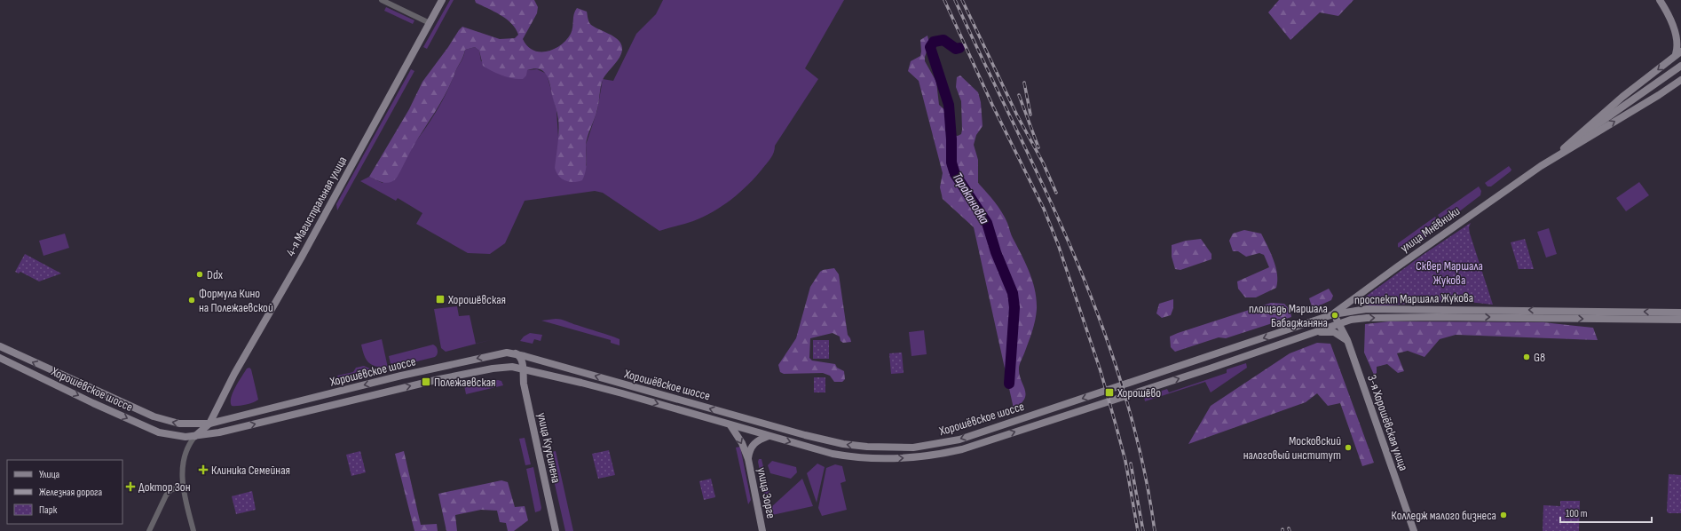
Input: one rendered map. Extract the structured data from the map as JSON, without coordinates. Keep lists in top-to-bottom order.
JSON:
{
  "streets": {
    "main road": [
      "4-я Магистральная улица",
      "улица Мнёвники",
      "проспект Маршала Жукова",
      "Хорошёвское шоссе",
      "3-я Хорошёвская улица",
      "улица Куусинена",
      "улица Зорге"
    ]
  },
  "crossings": [
    ["4-я Магистральная улица", "Хорошёвское шоссе"],
    ["улица Мнёвники", "проспект Маршала Жукова"],
    ["улица Мнёвники", "3-я Хорошёвская улица"],
    ["проспект Маршала Жукова", "Хорошёвское шоссе"],
    ["проспект Маршала Жукова", "3-я Хорошёвская улица"],
    ["Хорошёвское шоссе", "улица Куусинена"],
    ["Хорошёвское шоссе", "улица Зорге"]
  ],
  "water": ["Таракановка"],
  "parks": ["Сквер Маршала Жукова"],
  "places": {
    "other": [
      "Ddx",
      "Формула Кино на Полежаевской",
      "площадь Маршала Бабаджаняна",
      "G8",
      "Московский налоговый институт",
      "Колледж малого бизнеса"
    ],
    "transit": ["Хорошёвская", "Полежаевская", "Хорошёво"],
    "health": ["Клиника Семейная", "Доктор Зон"]
  },
  "legend": ["Улица", "Железная дорога", "Парк"],
  "scale_bar": "100 m"
}
